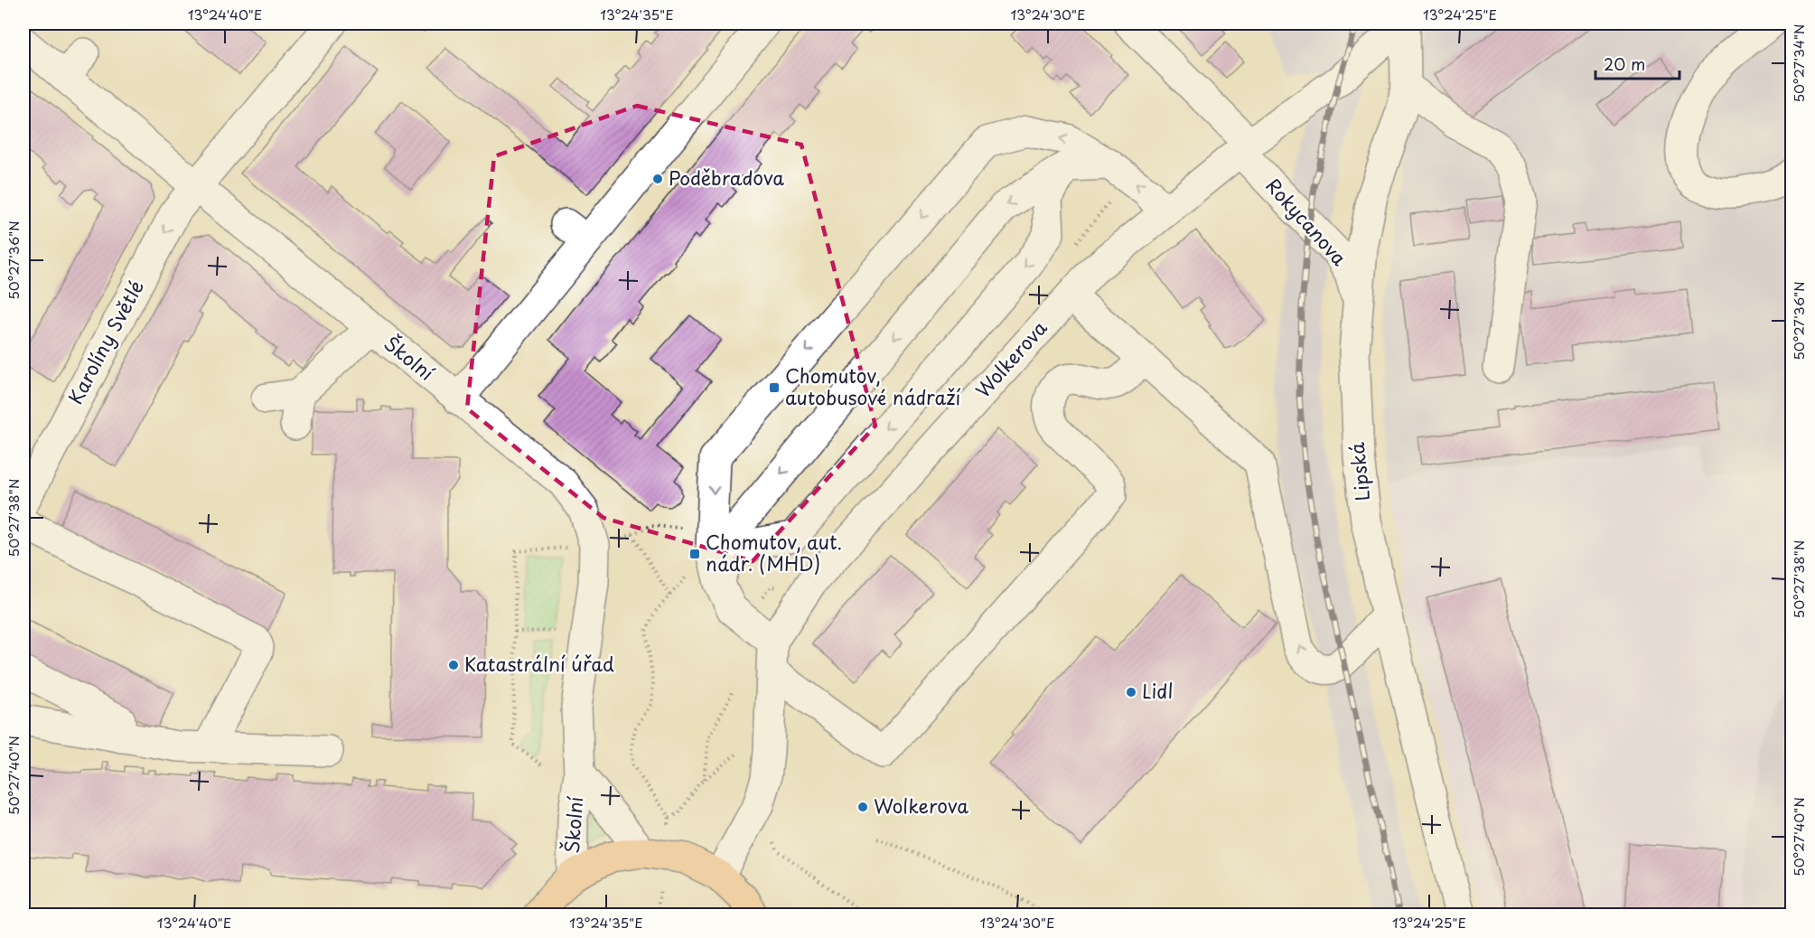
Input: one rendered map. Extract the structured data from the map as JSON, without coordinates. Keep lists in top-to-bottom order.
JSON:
{
  "streets": {
    "street": [
      "Rokycanova",
      "Karolíny Světlé",
      "Školní",
      "Wolkerova",
      "Lipská"
    ]
  },
  "crossings": [
    ["Rokycanova", "Wolkerova"],
    ["Rokycanova", "Lipská"],
    ["Karolíny Světlé", "Školní"],
    ["Wolkerova", "Lipská"]
  ],
  "places": {
    "other": [
      "Poděbradova",
      "Katastrální úřad",
      "Lidl",
      "Wolkerova"
    ],
    "transit": ["Chomutov, autobusové nádraží", "Chomutov, aut. nádr. (MHD)"]
  },
  "scale_bar": "20 m",
  "coordinates": [
    "13°24'40\"E",
    "13°24'35\"E",
    "13°24'30\"E",
    "13°24'25\"E",
    "50°27'34\"N",
    "50°27'36\"N",
    "50°27'38\"N",
    "50°27'40\"N"
  ]
}
